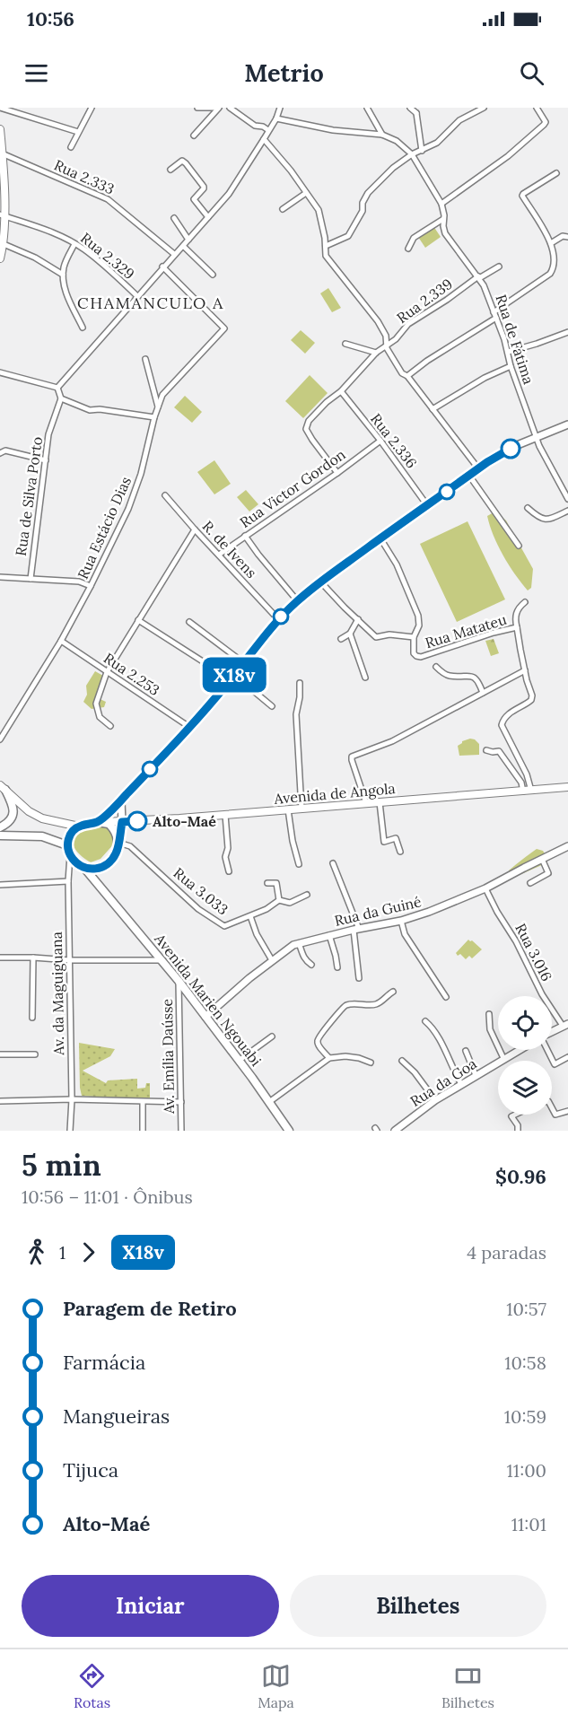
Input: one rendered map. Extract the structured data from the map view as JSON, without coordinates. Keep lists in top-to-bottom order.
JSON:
{
  "streets": {
    "main road": ["Avenida de Angola", "Avenida Marien Ngouabi"],
    "street": [
      "Rua 2.333",
      "Rua 2.329",
      "Rua 2.339",
      "Rua de Fátima",
      "Rua 2.336",
      "Rua Victor Gordon",
      "Rua de Silva Porto",
      "Rua Estácio Dias",
      "R. de Ivens",
      "Rua Matateu",
      "Rua 2.253",
      "Rua 3.033",
      "Rua da Guiné",
      "Rua 3.016",
      "Av. da Maguiguana",
      "Av. Emília Daússe",
      "Rua da Goa"
    ]
  },
  "crossings": [
    ["Rua 2.339", "Rua de Fátima"],
    ["Rua 2.339", "Rua 2.336"],
    ["Rua 2.339", "Rua Victor Gordon"],
    ["Rua 2.336", "Rua Victor Gordon"],
    ["Rua Victor Gordon", "R. de Ivens"],
    ["Rua Estácio Dias", "Rua 2.253"],
    ["Rua Matateu", "Avenida de Angola"],
    ["Avenida de Angola", "Rua 3.033"],
    ["Avenida de Angola", "Av. da Maguiguana"],
    ["Avenida de Angola", "Avenida Marien Ngouabi"],
    ["Rua 3.033", "Av. da Maguiguana"],
    ["Rua 3.033", "Avenida Marien Ngouabi"],
    ["Rua da Guiné", "Rua 3.016"],
    ["Rua da Guiné", "Avenida Marien Ngouabi"],
    ["Av. da Maguiguana", "Avenida Marien Ngouabi"],
    ["Avenida Marien Ngouabi", "Av. Emília Daússe"]
  ],
  "districts": ["CHAMANCULO A"],
  "places": ["Alto-Maé"],
  "lines": ["bus line X18v"],
  "page": {
    "status": "10:56",
    "header": "Metrio",
    "on_map": "X18v",
    "heading": ["5 min", "10:56 – 11:01 · Ônibus", "$0.96"],
    "legs": ["1", "X18v", "4 paradas"],
    "list": [
      {
        "name": "Paragem de Retiro",
        "value": "10:57"
      },
      {
        "name": "Farmácia",
        "value": "10:58"
      },
      {
        "name": "Mangueiras",
        "value": "10:59"
      },
      {
        "name": "Tijuca",
        "value": "11:00"
      },
      {
        "name": "Alto-Maé",
        "value": "11:01"
      }
    ],
    "buttons": ["Iniciar", "Bilhetes"],
    "tabs": ["Rotas", "Mapa", "Bilhetes"]
  }
}
